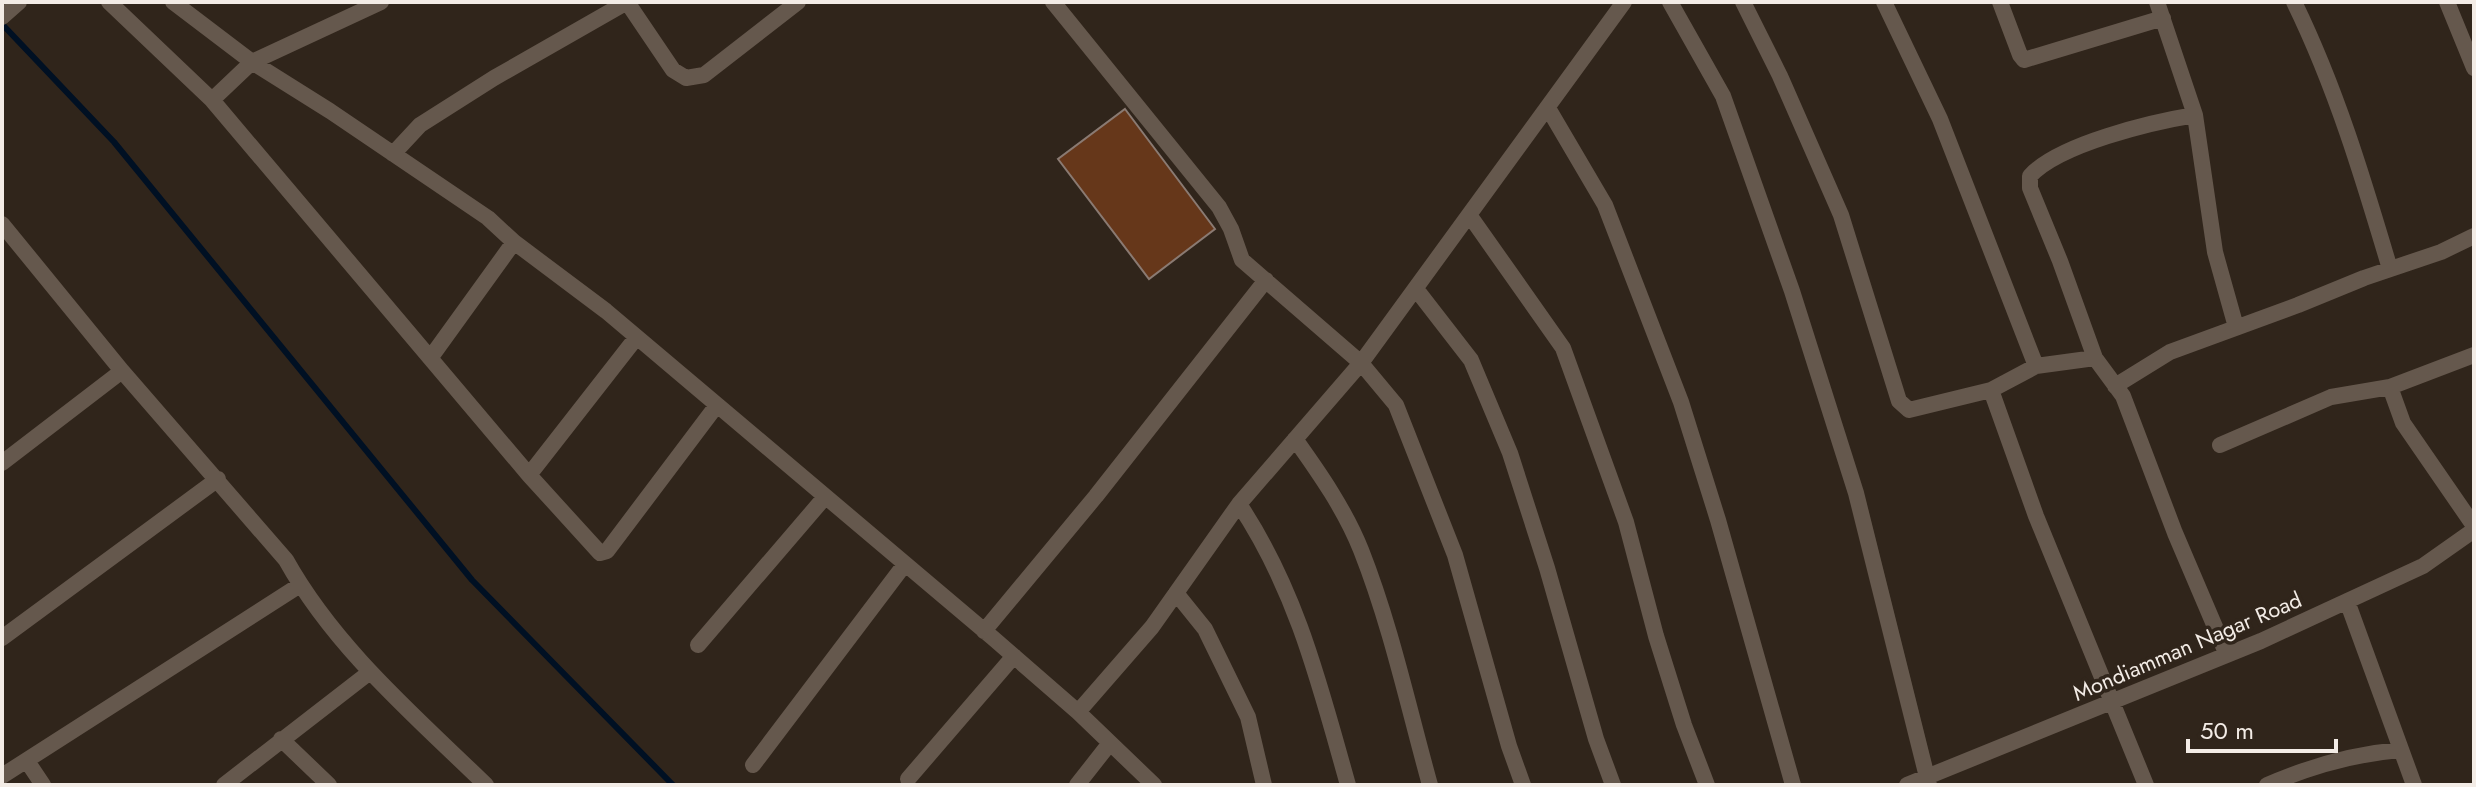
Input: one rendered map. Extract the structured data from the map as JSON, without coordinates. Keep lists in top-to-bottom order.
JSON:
{
  "streets": {
    "street": ["Mondiamman Nagar Road"]
  },
  "scale_bar": "50 m"
}
